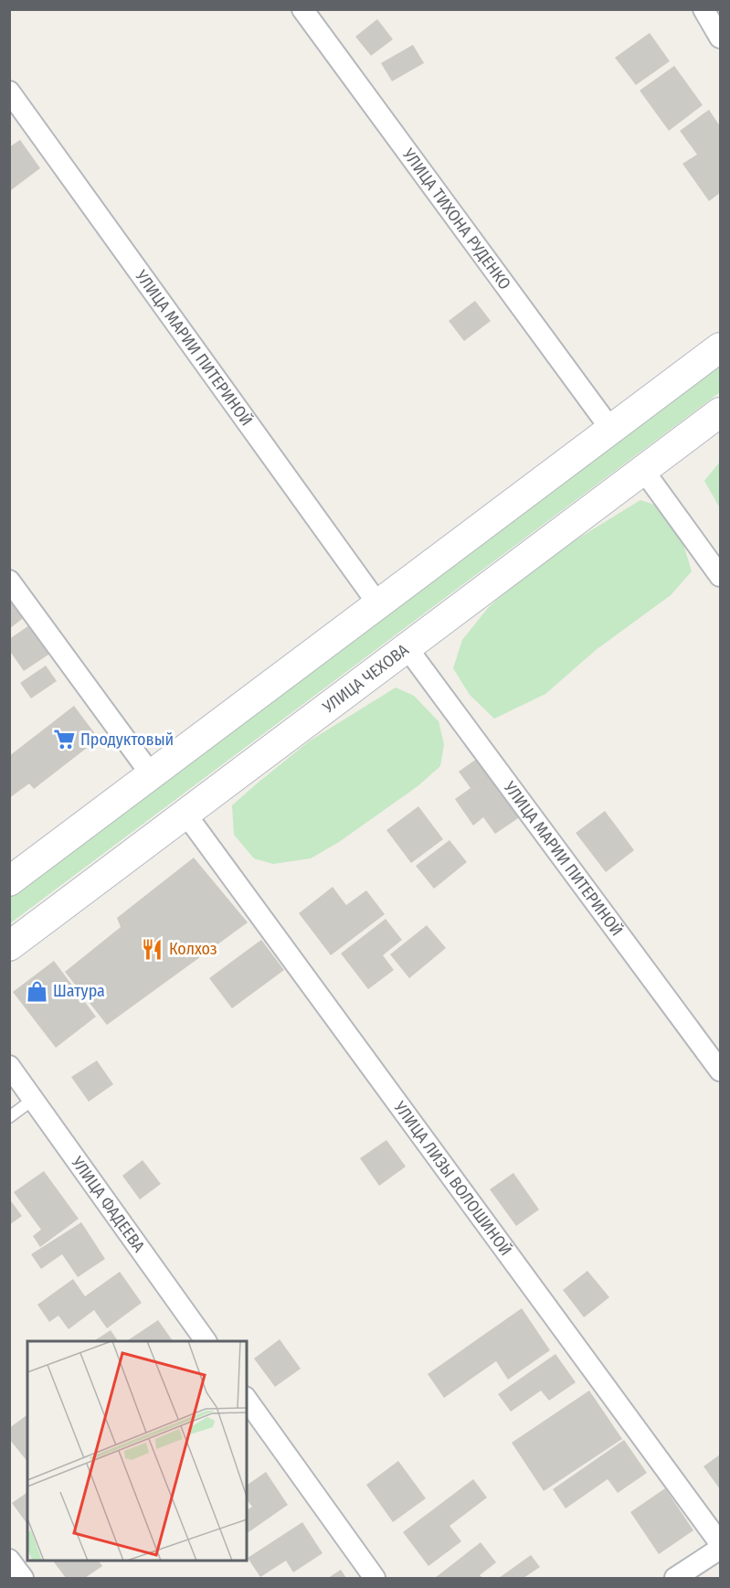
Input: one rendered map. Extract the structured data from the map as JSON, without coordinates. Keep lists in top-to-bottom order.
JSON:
{
  "streets": {
    "main road": ["УЛИЦА ЧЕХОВА"],
    "street": [
      "УЛИЦА ТИХОНА РУДЕНКО",
      "УЛИЦА МАРИИ ПИТЕРИНОЙ",
      "УЛИЦА ЛИЗЫ ВОЛОШИНОЙ",
      "УЛИЦА ФАДЕЕВА"
    ]
  },
  "crossings": [
    ["УЛИЦА МАРИИ ПИТЕРИНОЙ", "УЛИЦА ЧЕХОВА"],
    ["УЛИЦА ЧЕХОВА", "УЛИЦА ЛИЗЫ ВОЛОШИНОЙ"]
  ],
  "places": {
    "supermarket": ["Продуктовый"],
    "restaurant": ["Колхоз"],
    "shop": ["Шатура"]
  }
}
